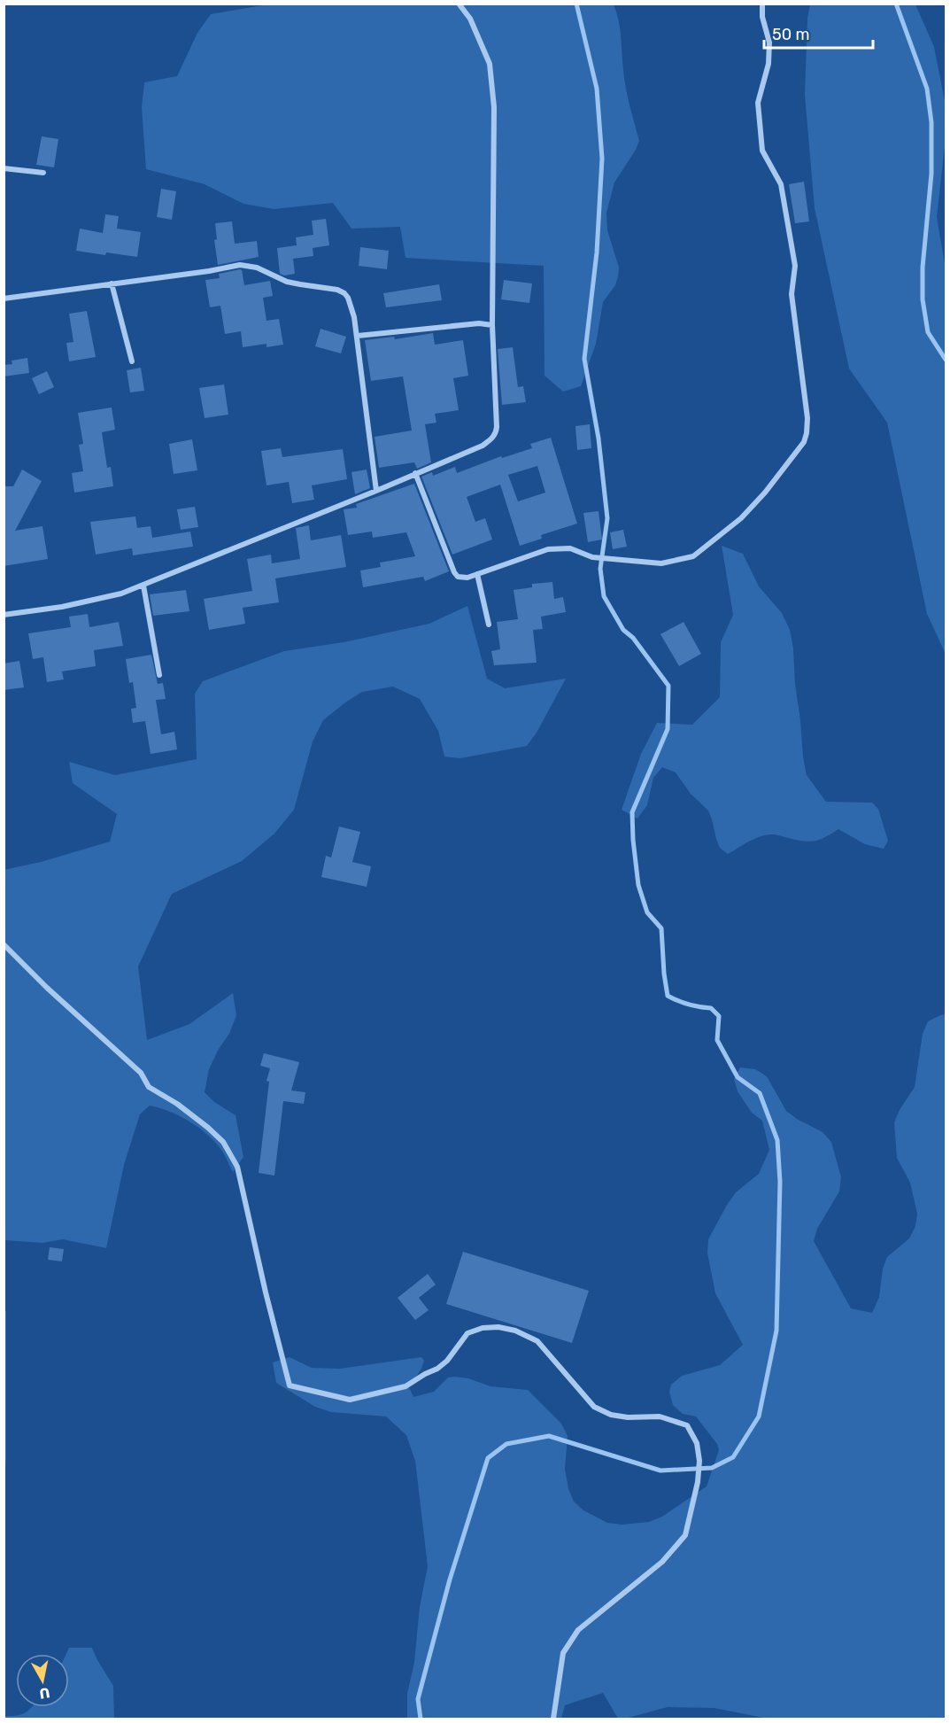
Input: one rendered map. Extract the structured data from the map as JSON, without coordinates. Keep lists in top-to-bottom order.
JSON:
{
  "scale_bar": "50 m",
  "north": "bottom"
}
